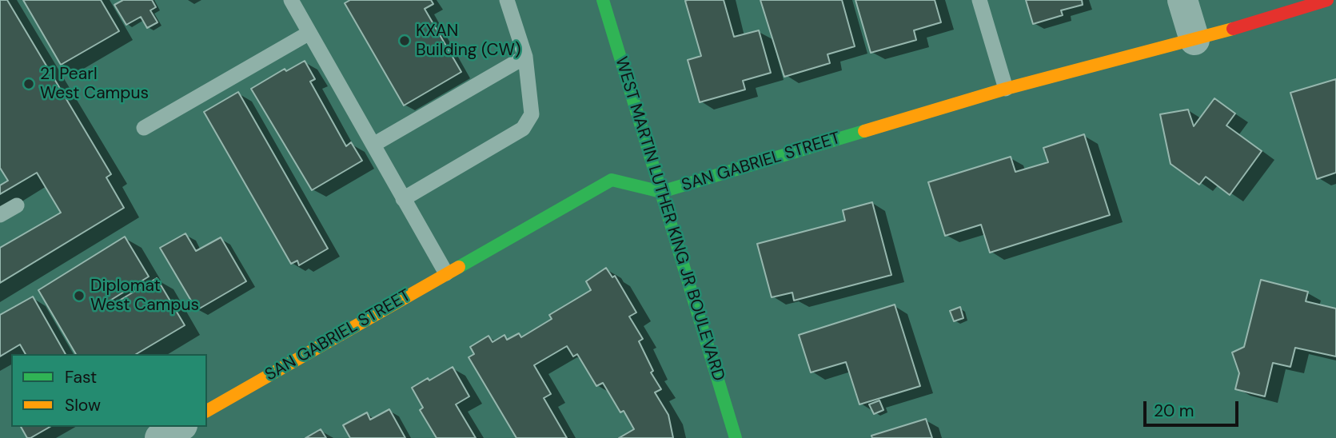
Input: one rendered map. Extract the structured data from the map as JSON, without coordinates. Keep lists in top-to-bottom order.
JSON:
{
  "streets": {
    "street": ["SAN GABRIEL STREET", "WEST MARTIN LUTHER KING JR BOULEVARD"]
  },
  "crossings": [
    ["SAN GABRIEL STREET", "WEST MARTIN LUTHER KING JR BOULEVARD"]
  ],
  "places": ["KXAN Building (CW)", "21 Pearl West Campus", "Diplomat West Campus"],
  "legend": ["Fast", "Slow"],
  "scale_bar": "20 m"
}
